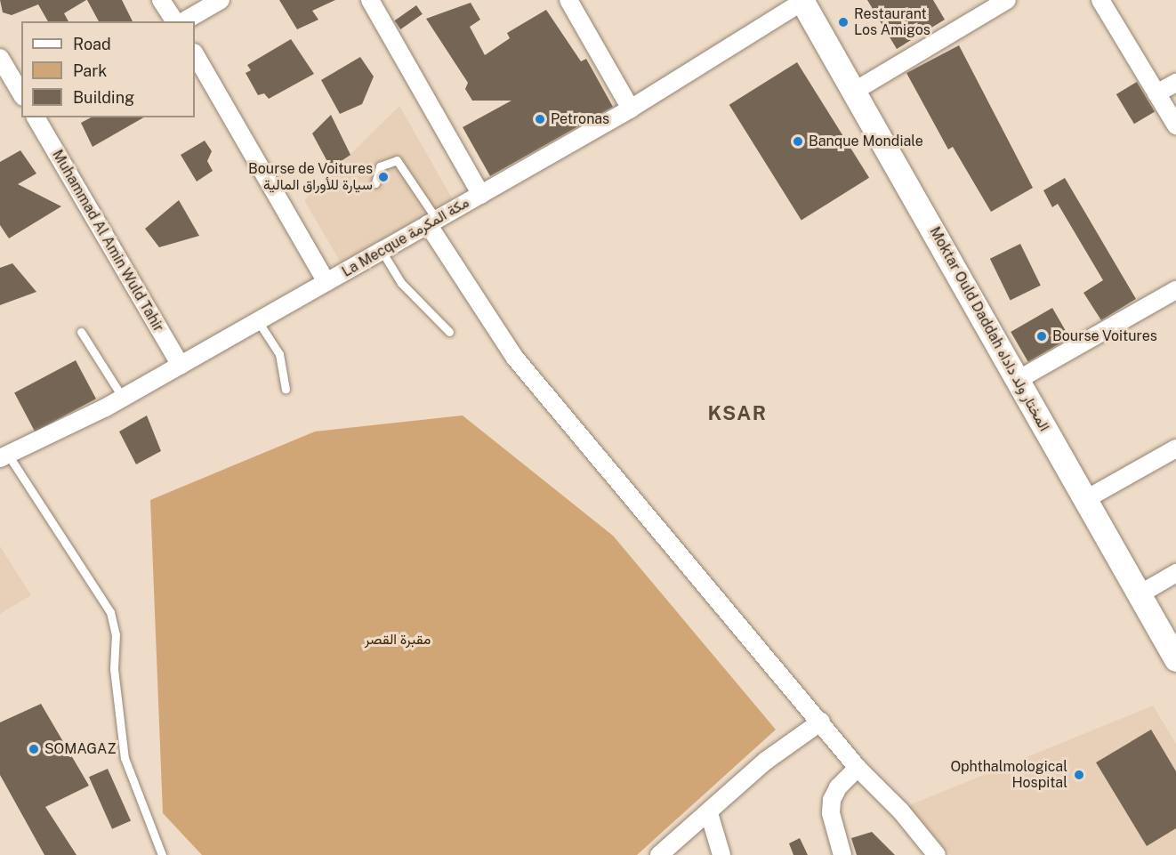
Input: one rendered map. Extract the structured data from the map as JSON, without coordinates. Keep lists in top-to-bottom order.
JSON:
{
  "streets": {
    "main road": ["Moktar Ould Daddah المختار ولد داداه"],
    "street": ["La Mecque مكة المكرمة", "Muhammad Al Amin Wuld Tahir"]
  },
  "crossings": [
    ["La Mecque مكة المكرمة", "Muhammad Al Amin Wuld Tahir"],
    ["La Mecque مكة المكرمة", "Moktar Ould Daddah المختار ولد داداه"]
  ],
  "districts": ["KSAR"],
  "parks": ["مقبرة القصر"],
  "places": [
    "Restaurant Los Amigos",
    "Petronas",
    "Banque Mondiale",
    "Bourse de Voitures سيارة للأوراق المالية",
    "Bourse Voitures",
    "SOMAGAZ",
    "Ophthalmological Hospital"
  ],
  "legend": ["Road", "Park", "Building"]
}
